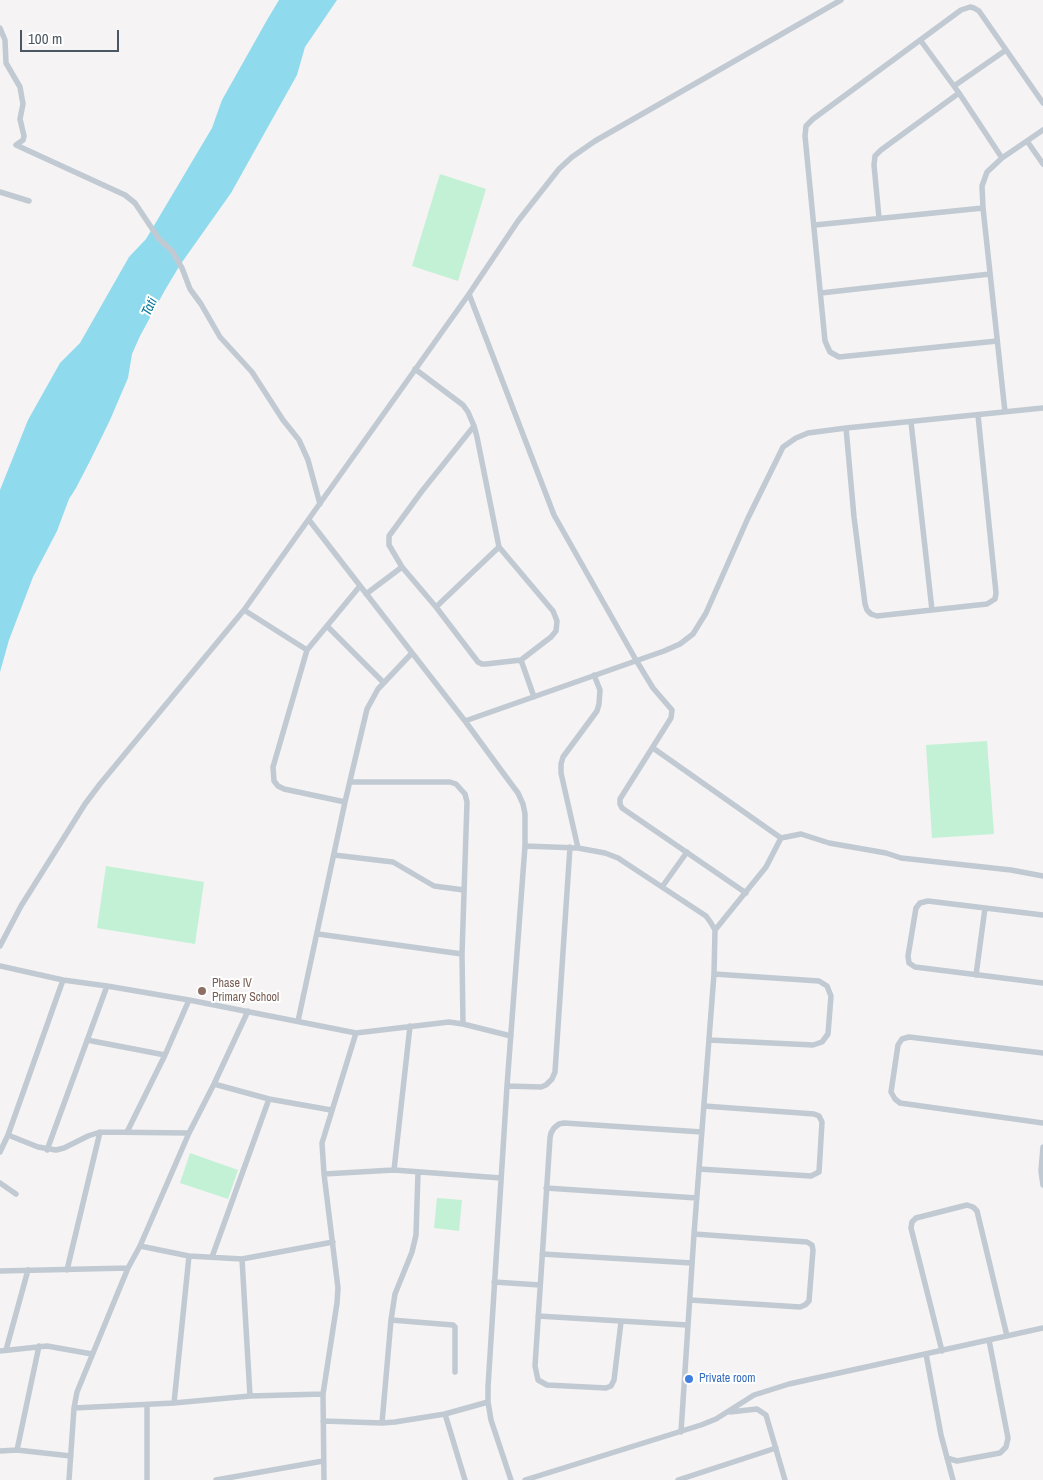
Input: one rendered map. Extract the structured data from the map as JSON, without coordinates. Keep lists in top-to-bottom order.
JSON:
{
  "water": ["Tati"],
  "places": ["Phase IV Primary School", "Private room"],
  "scale_bar": "100 m"
}
